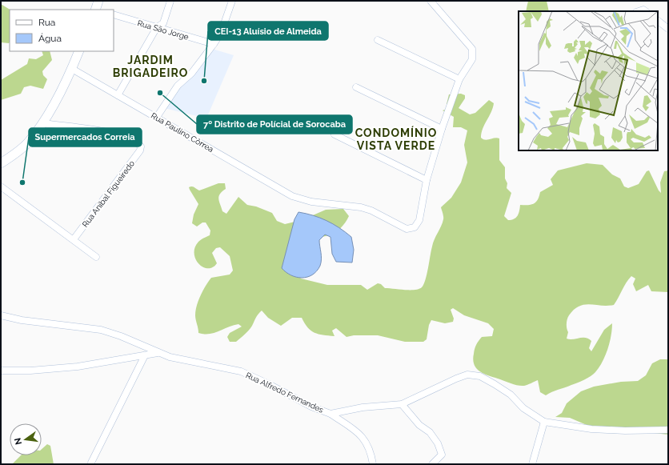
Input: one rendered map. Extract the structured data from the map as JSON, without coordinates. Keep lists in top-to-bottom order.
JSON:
{
  "streets": {
    "street": [
      "Rua São Jorge",
      "Rua Paulino Côrrea",
      "Rua Aníbal Figueiredo",
      "Rua Alfredo Fernandes"
    ]
  },
  "districts": ["JARDIM BRIGADEIRO", "CONDOMÍNIO VISTA VERDE"],
  "places": ["CEI-13 Aluísio de Almeida", "7º Distrito de Polícial de Sorocaba", "Supermercados Correia"],
  "legend": ["Rua", "Água"],
  "north": "left"
}
